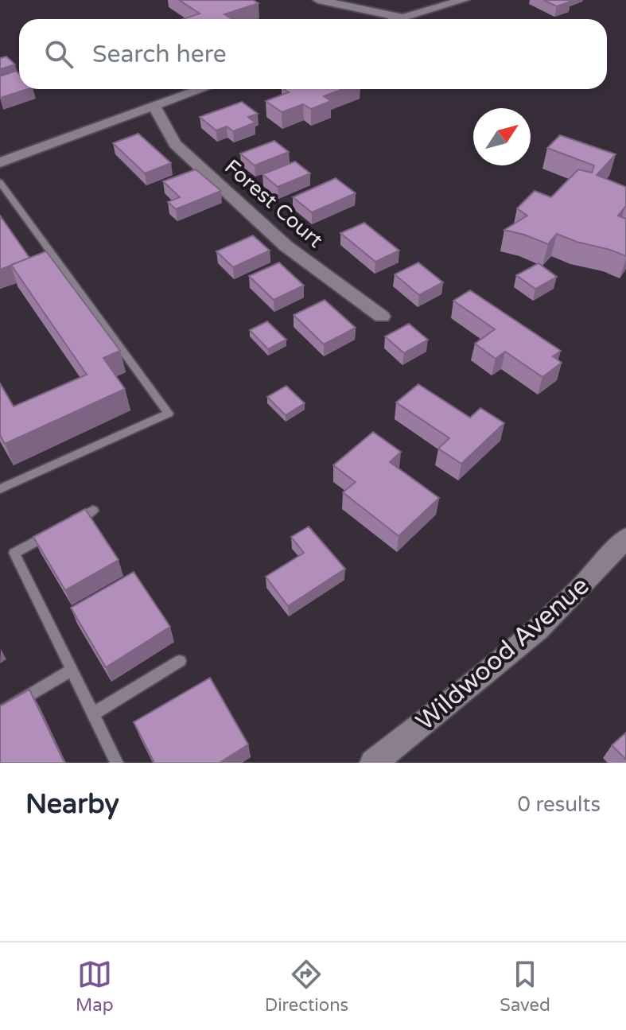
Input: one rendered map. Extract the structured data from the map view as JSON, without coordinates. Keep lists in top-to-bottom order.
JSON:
{
  "streets": {
    "street": ["Forest Court", "Wildwood Avenue"]
  },
  "north": "top right",
  "page": {
    "search": "Search here",
    "heading": ["Nearby", "0 results"],
    "nav": ["Map", "Directions", "Saved"]
  }
}
